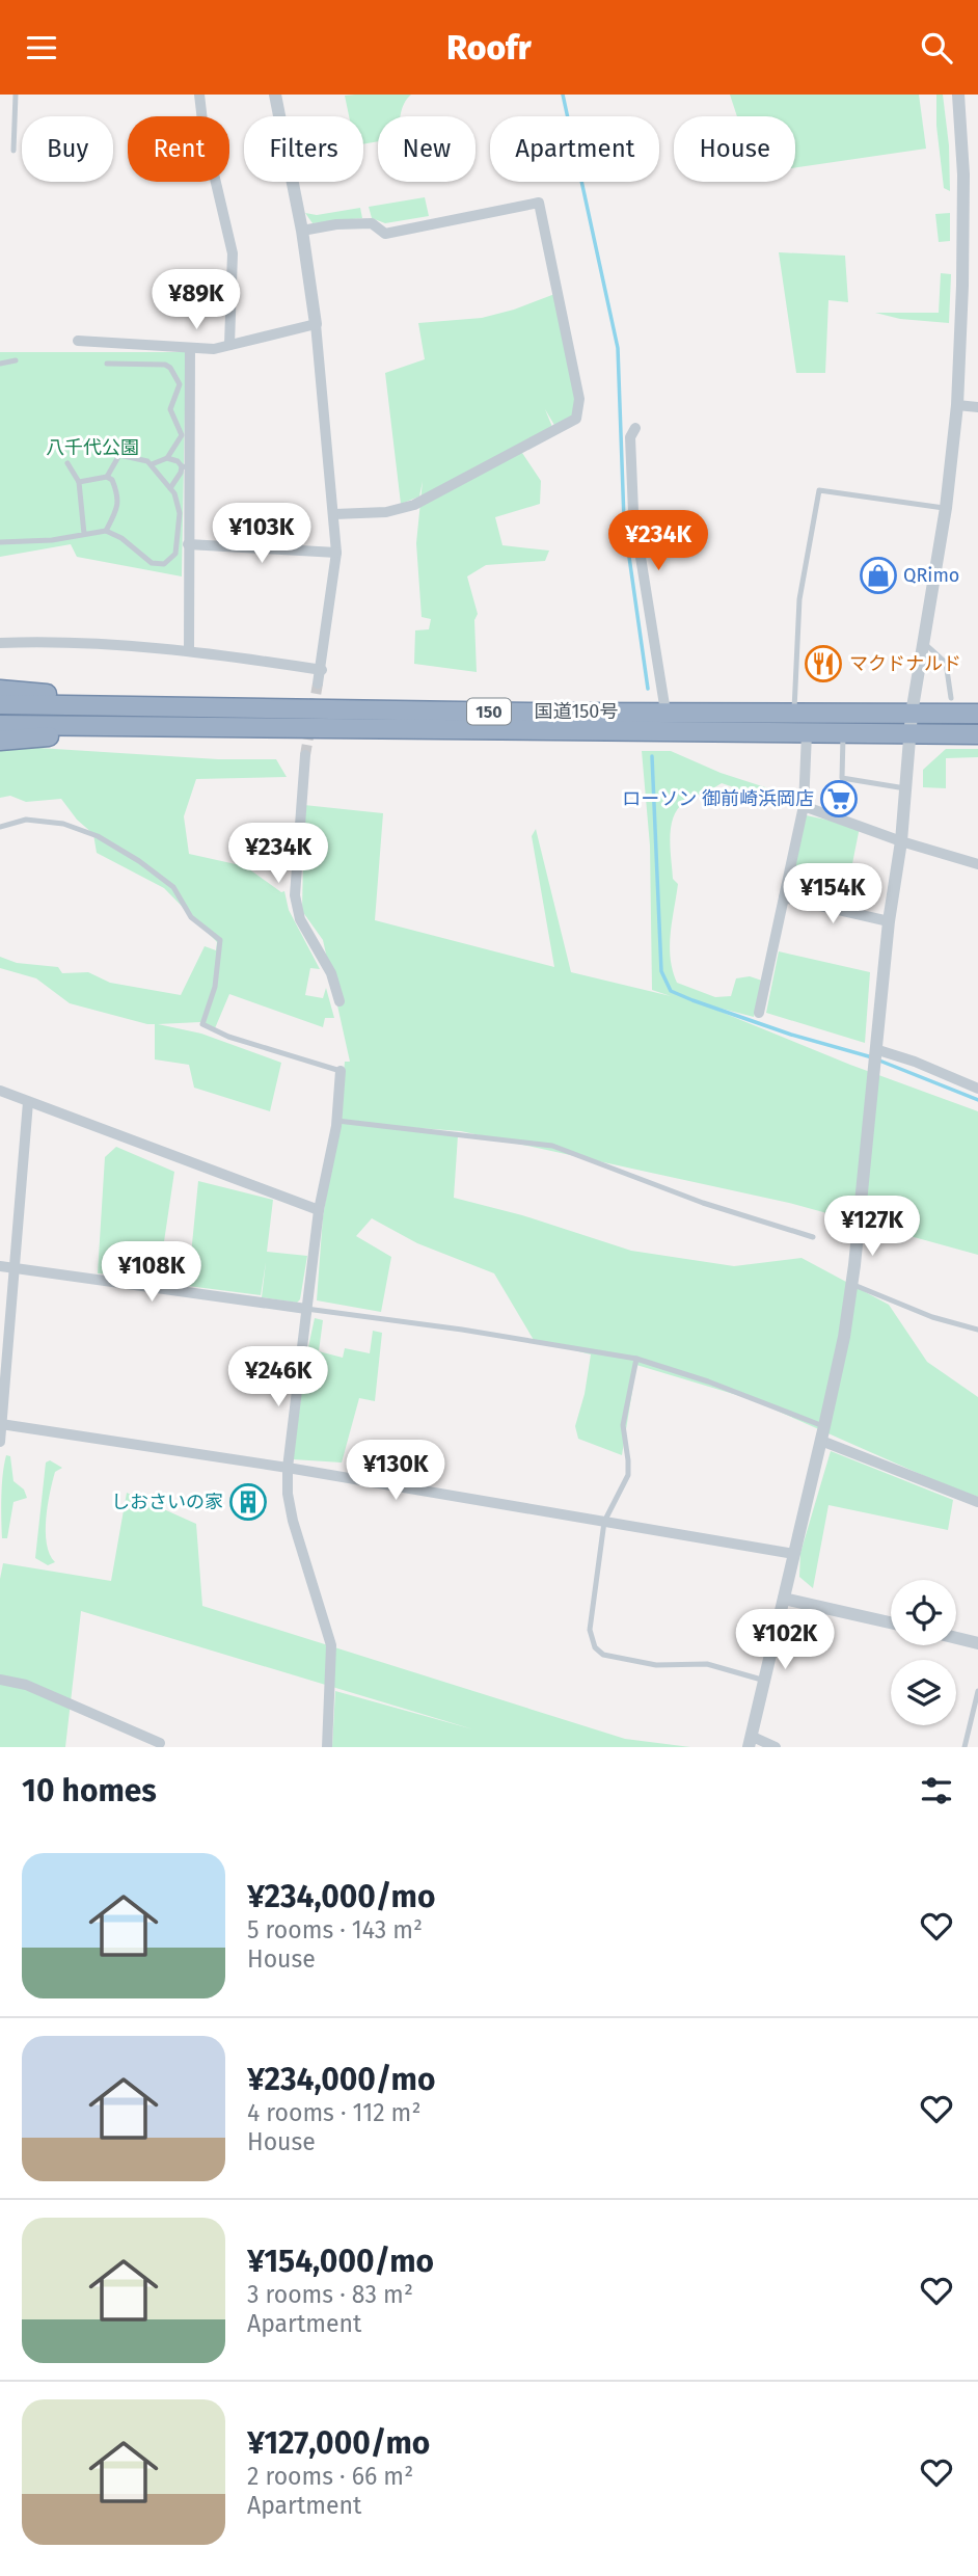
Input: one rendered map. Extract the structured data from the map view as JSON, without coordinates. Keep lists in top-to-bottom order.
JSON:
{
  "streets": {
    "highway": ["150", "国道150号"]
  },
  "crossings": [
    ["150", "国道150号"]
  ],
  "parks": ["八千代公園"],
  "places": {
    "shop": ["QRimo"],
    "restaurant": ["マクドナルド"],
    "supermarket": ["ローソン 御前崎浜岡店"],
    "building": ["しおさいの家"]
  },
  "page": {
    "header": "Roofr",
    "chip": [
      "Buy",
      "Rent",
      "Filters",
      "New",
      "Apartment",
      "House"
    ],
    "price": [
      "¥89K",
      "¥103K",
      "¥234K",
      "¥234K",
      "¥154K",
      "¥127K",
      "¥108K",
      "¥246K",
      "¥130K",
      "¥102K"
    ],
    "heading": "10 homes",
    "list": [
      {
        "name": "¥234,000/mo",
        "note": "5 rooms · 143 m² · House"
      },
      {
        "name": "¥234,000/mo",
        "note": "4 rooms · 112 m² · House"
      },
      {
        "name": "¥154,000/mo",
        "note": "3 rooms · 83 m² · Apartment"
      },
      {
        "name": "¥127,000/mo",
        "note": "2 rooms · 66 m² · Apartment"
      }
    ]
  }
}
